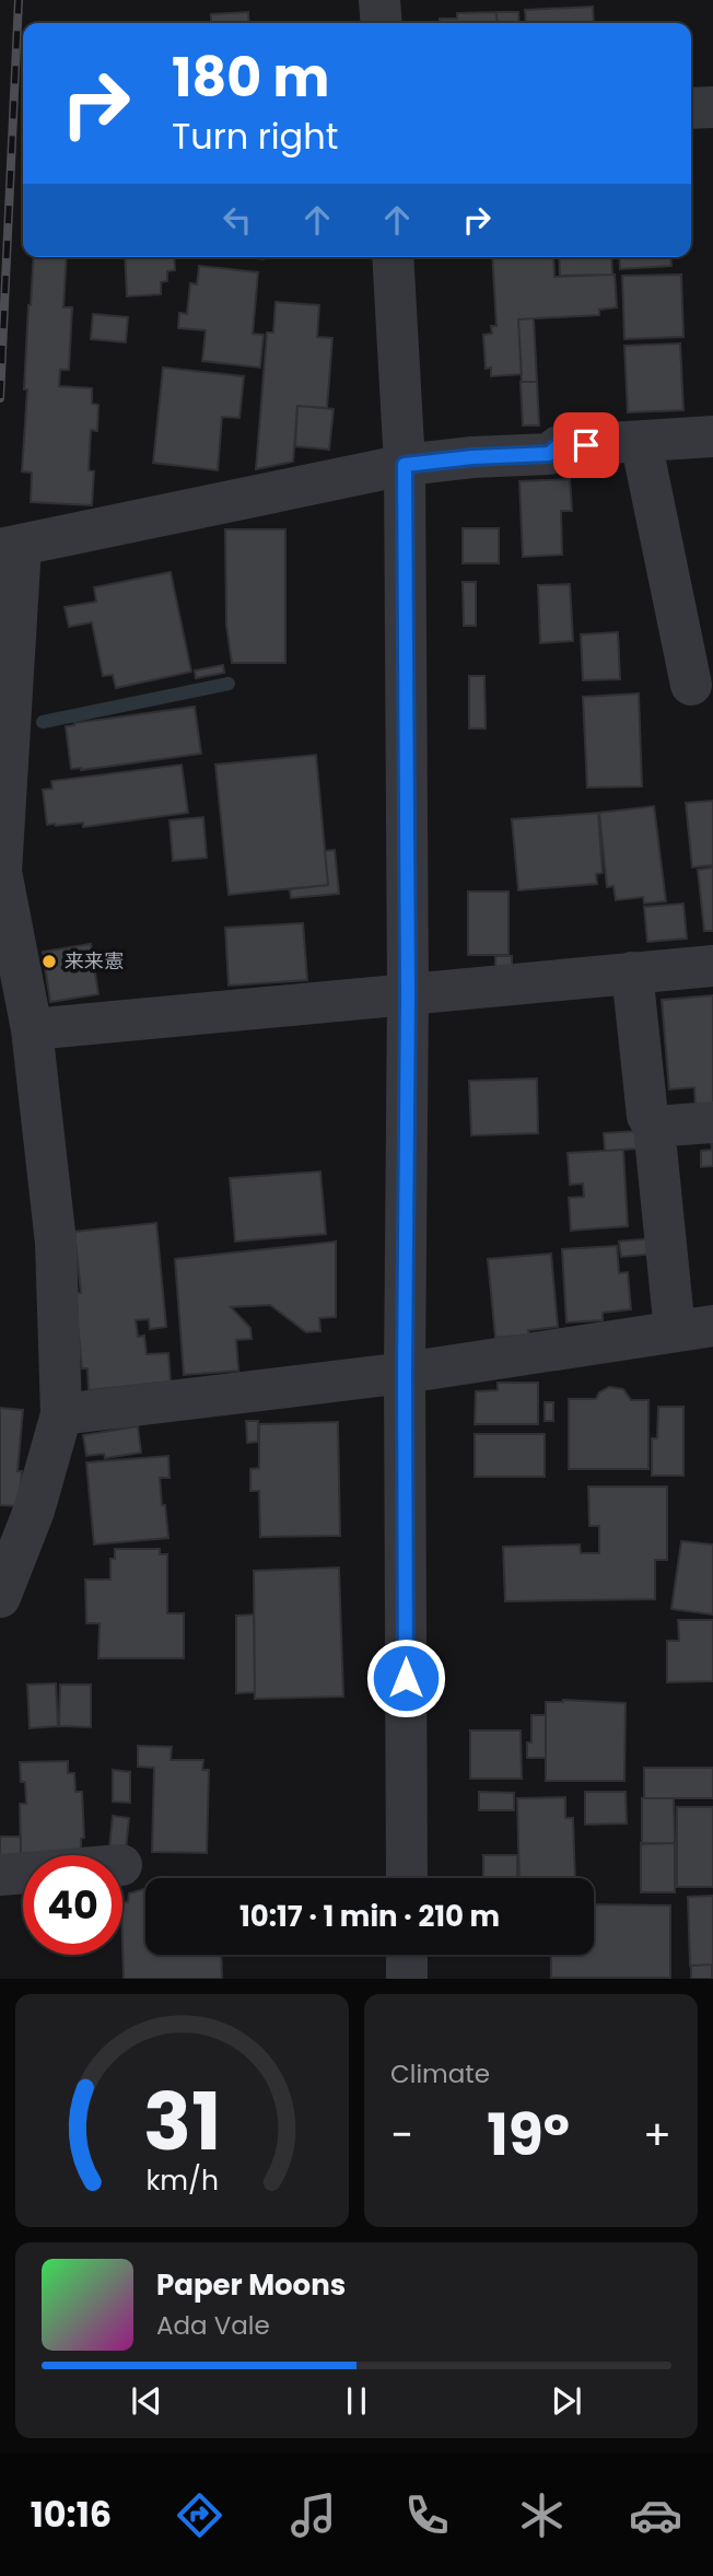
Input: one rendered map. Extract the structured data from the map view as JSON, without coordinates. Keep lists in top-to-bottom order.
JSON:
{
  "places": ["来来憲"],
  "page": {
    "turn": ["180 m", "Turn right"],
    "limit": "40",
    "trip": "10:17 · 1 min · 210 m",
    "tile": "Climate",
    "heat": ["−", "19°", "+"],
    "song": ["Paper Moons", "Ada Vale"],
    "tabs": "10:16",
    "gauge": ["31", "km/h"]
  }
}
